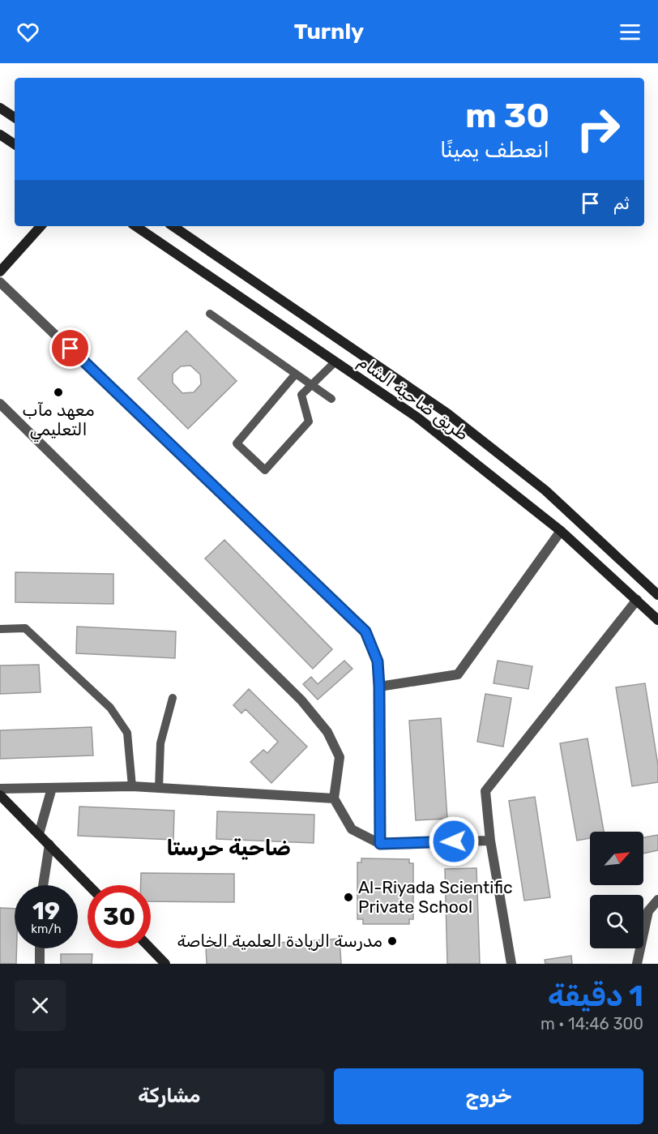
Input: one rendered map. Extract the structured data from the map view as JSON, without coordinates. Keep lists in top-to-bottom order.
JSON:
{
  "streets": {
    "main road": ["طريق ضاحية الشام"]
  },
  "districts": ["ضاحية حرستا"],
  "places": ["معهد مآب التعليمي", "Al-Riyada Scientific Private School", "مدرسة الريادة العلمية الخاصة"],
  "north": "top right",
  "page": {
    "header": "Turnly",
    "turn": ["30 m", "انعطف يمينًا"],
    "then": "ثم",
    "speed": "19 km/h",
    "limit": "30",
    "heading": ["1 دقيقة", "300 m · 14:46"],
    "buttons": ["خروج", "مشاركة"]
  }
}
